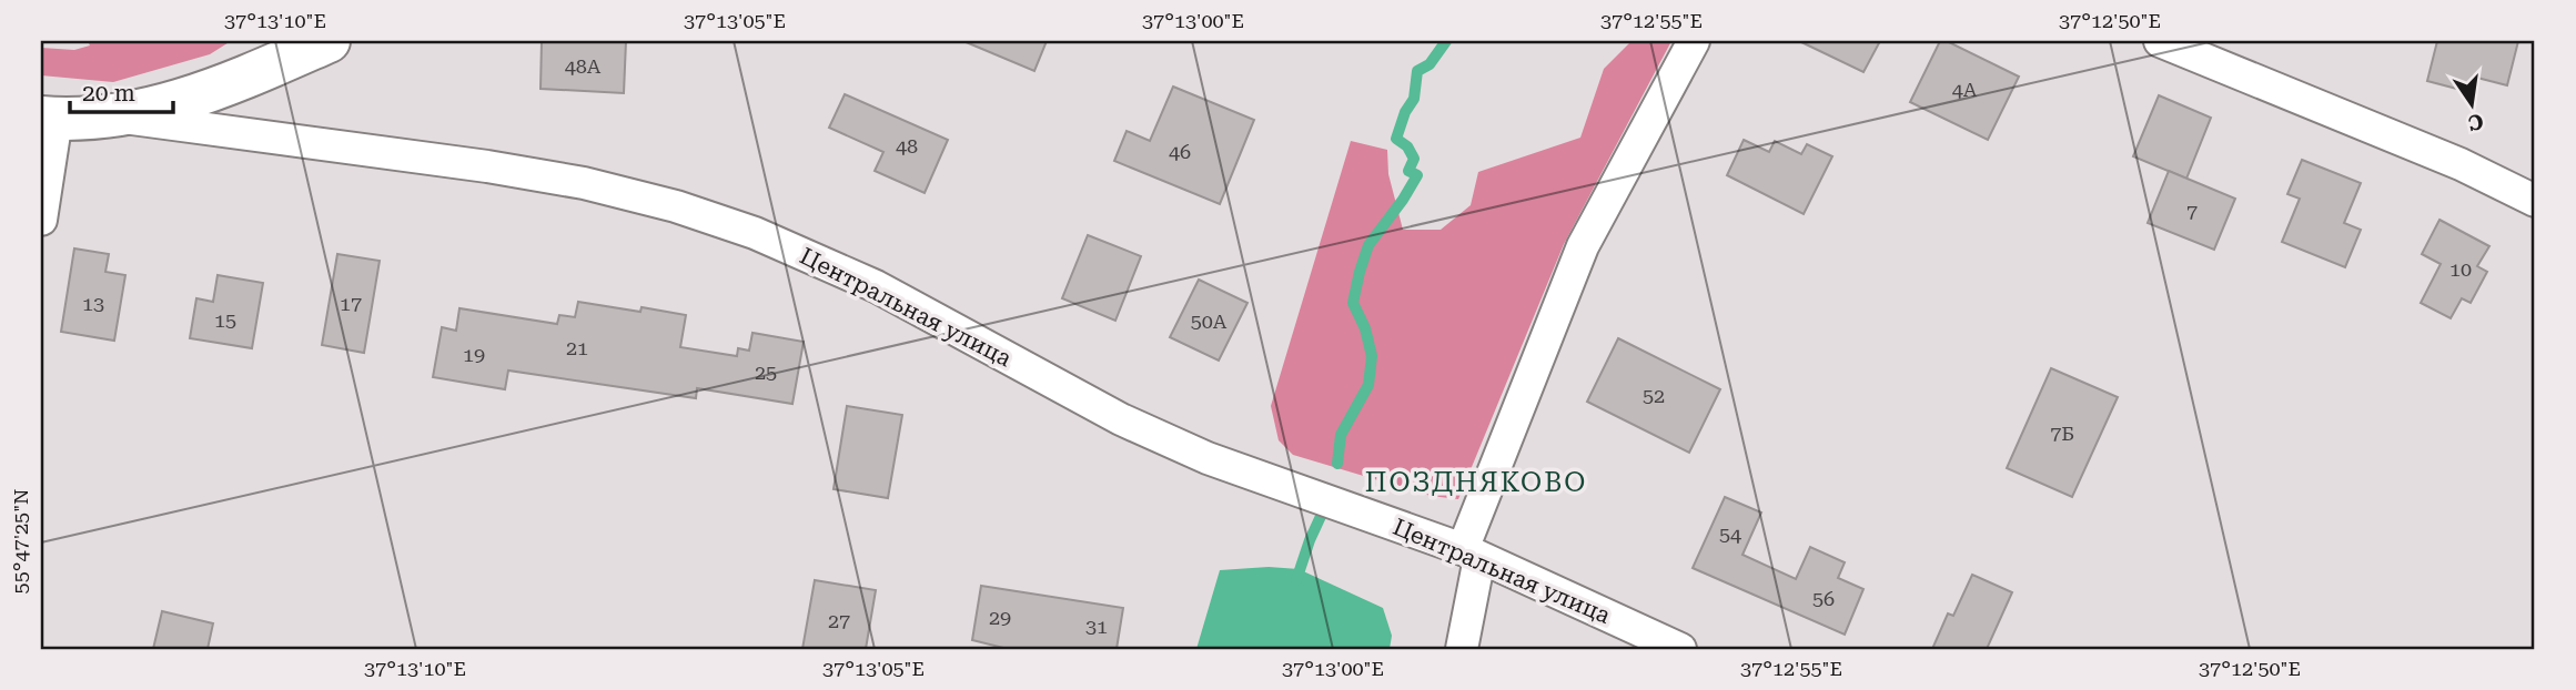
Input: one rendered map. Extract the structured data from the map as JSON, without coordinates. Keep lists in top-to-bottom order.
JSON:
{
  "streets": {
    "street": ["Центральная улица"]
  },
  "districts": ["ПОЗДНЯКОВО"],
  "house_numbers": [
    "48А",
    "4А",
    "48",
    "46",
    "7",
    "10",
    "13",
    "17",
    "15",
    "50А",
    "21",
    "19",
    "25",
    "52",
    "7Б",
    "54",
    "56",
    "29",
    "27",
    "31"
  ],
  "scale_bar": "20 m",
  "north": "bottom",
  "coordinates": [
    "37°13'10\"E",
    "37°13'05\"E",
    "37°13'00\"E",
    "37°12'55\"E",
    "37°12'50\"E",
    "55°47'25\"N"
  ]
}
